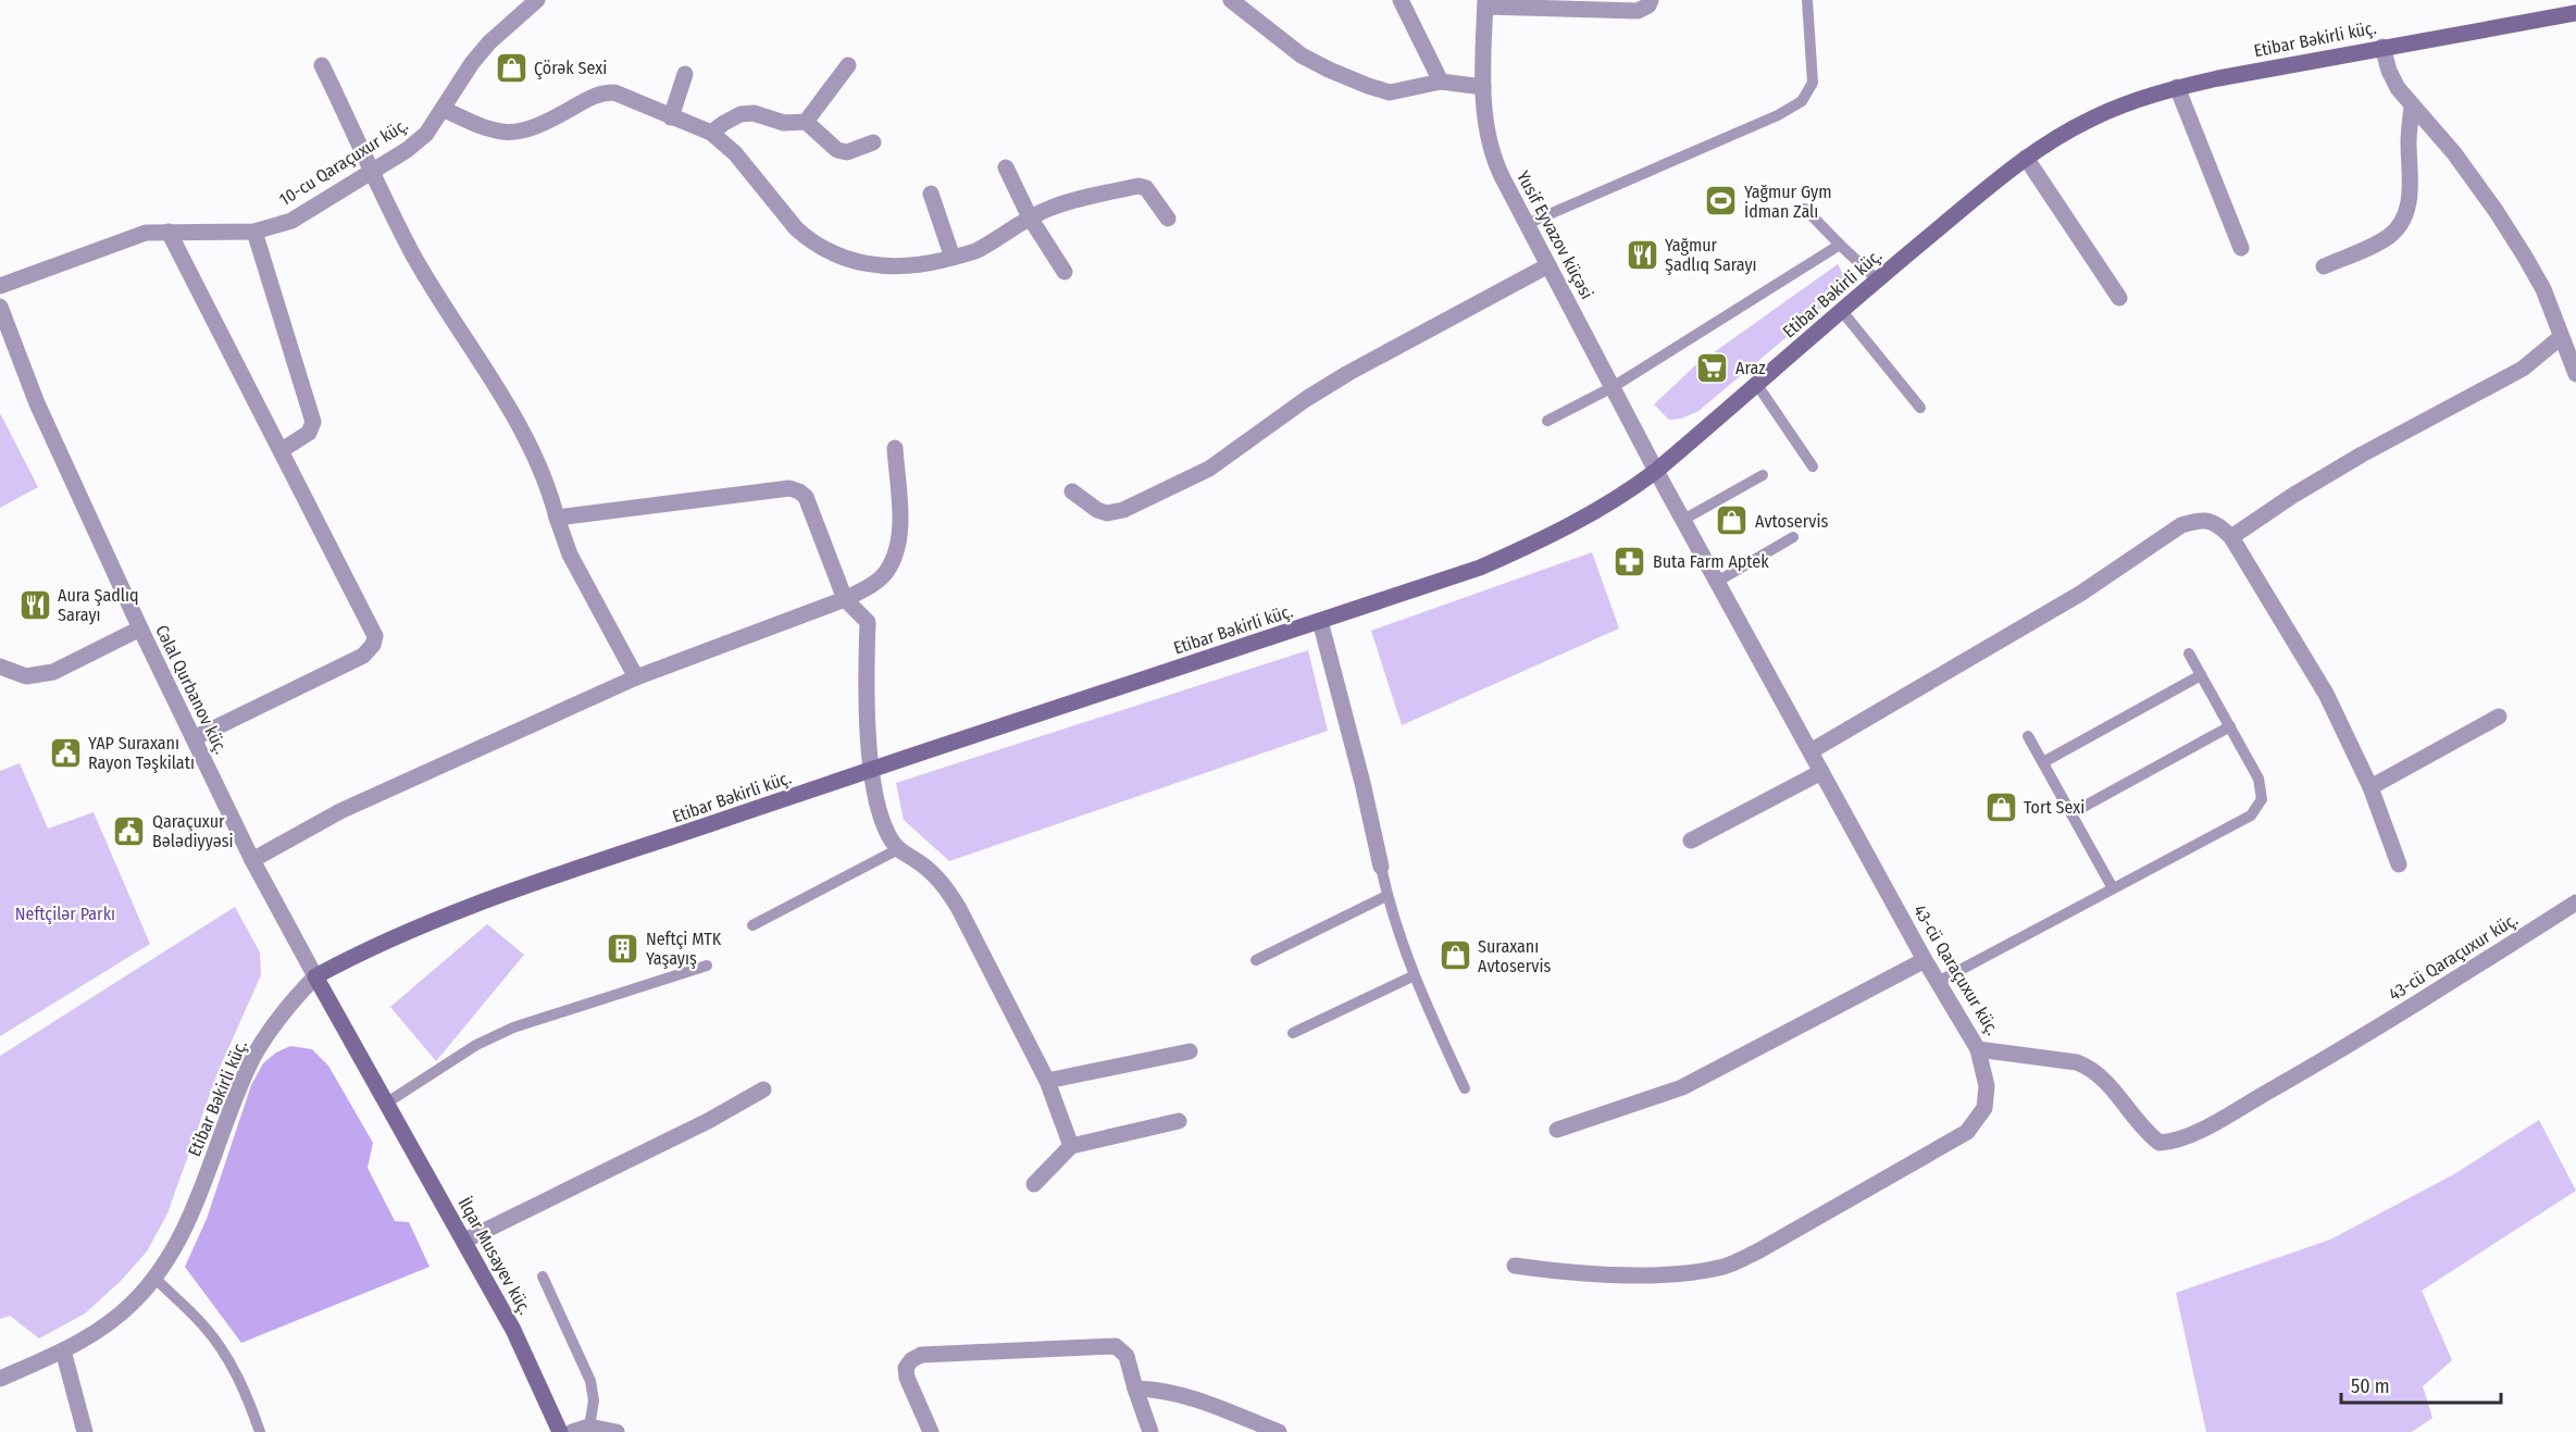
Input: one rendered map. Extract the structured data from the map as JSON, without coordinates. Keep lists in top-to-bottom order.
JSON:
{
  "streets": {
    "main road": ["Etibar Bəkirli küç.", "İlqar Musayev küç."],
    "street": [
      "10-cu Qaraçuxur küç.",
      "Yusif Eyvazov küçəsi",
      "Cəlal Qurbanov küç.",
      "43-cü Qaraçuxur küç."
    ]
  },
  "crossings": [
    ["Etibar Bəkirli küç.", "Yusif Eyvazov küçəsi"],
    ["Etibar Bəkirli küç.", "Cəlal Qurbanov küç."],
    ["Etibar Bəkirli küç.", "43-cü Qaraçuxur küç."],
    ["Etibar Bəkirli küç.", "İlqar Musayev küç."],
    ["Yusif Eyvazov küçəsi", "43-cü Qaraçuxur küç."],
    ["Cəlal Qurbanov küç.", "İlqar Musayev küç."]
  ],
  "parks": ["Neftçilər Parkı"],
  "places": {
    "shop": [
      "Çörək Sexi",
      "Avtoservis",
      "Tort Sexi",
      "Suraxanı Avtoservis"
    ],
    "sports": ["Yağmur Gym İdman Zalı"],
    "restaurant": ["Yağmur Şadlıq Sarayı", "Aura Şadlıq Sarayı"],
    "supermarket": ["Araz"],
    "pharmacy": ["Buta Farm Aptek"],
    "public building": ["YAP Suraxanı Rayon Təşkilatı", "Qaraçuxur Bələdiyyəsi"],
    "building": ["Neftçi MTK Yaşayış"]
  },
  "scale_bar": "50 m"
}
